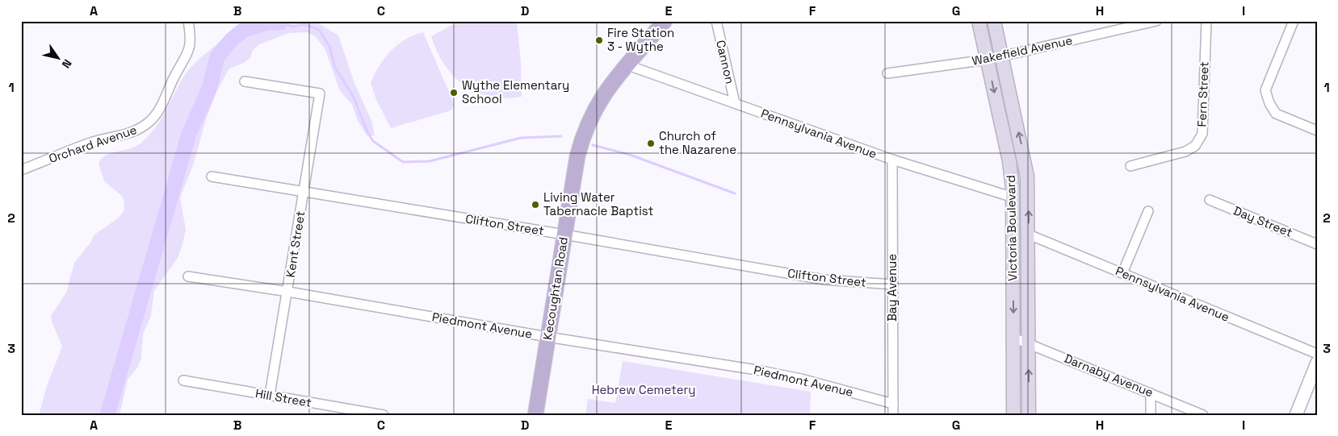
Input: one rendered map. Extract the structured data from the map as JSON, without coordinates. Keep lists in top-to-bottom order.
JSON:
{
  "streets": {
    "main road": ["Victoria Boulevard", "Kecoughtan Road"],
    "street": [
      "Wakefield Avenue",
      "Cannon",
      "Fern Street",
      "Pennsylvania Avenue",
      "Orchard Avenue",
      "Day Street",
      "Clifton Street",
      "Kent Street",
      "Bay Avenue",
      "Piedmont Avenue",
      "Darnaby Avenue",
      "Hill Street"
    ]
  },
  "crossings": [
    ["Wakefield Avenue", "Victoria Boulevard"],
    ["Cannon", "Pennsylvania Avenue"],
    ["Pennsylvania Avenue", "Victoria Boulevard"],
    ["Pennsylvania Avenue", "Bay Avenue"],
    ["Pennsylvania Avenue", "Kecoughtan Road"],
    ["Clifton Street", "Kent Street"],
    ["Clifton Street", "Bay Avenue"],
    ["Clifton Street", "Kecoughtan Road"],
    ["Victoria Boulevard", "Darnaby Avenue"],
    ["Kent Street", "Piedmont Avenue"],
    ["Kent Street", "Hill Street"],
    ["Bay Avenue", "Piedmont Avenue"],
    ["Kecoughtan Road", "Piedmont Avenue"]
  ],
  "parks": ["Hebrew Cemetery"],
  "places": [
    "Fire Station 3 - Wythe",
    "Wythe Elementary School",
    "Church of the Nazarene",
    "Living Water Tabernacle Baptist"
  ],
  "north": "bottom right",
  "grid": {
    "columns": [
      "A",
      "B",
      "C",
      "D",
      "E",
      "F",
      "G",
      "H",
      "I"
    ],
    "rows": ["1", "2", "3"]
  }
}
